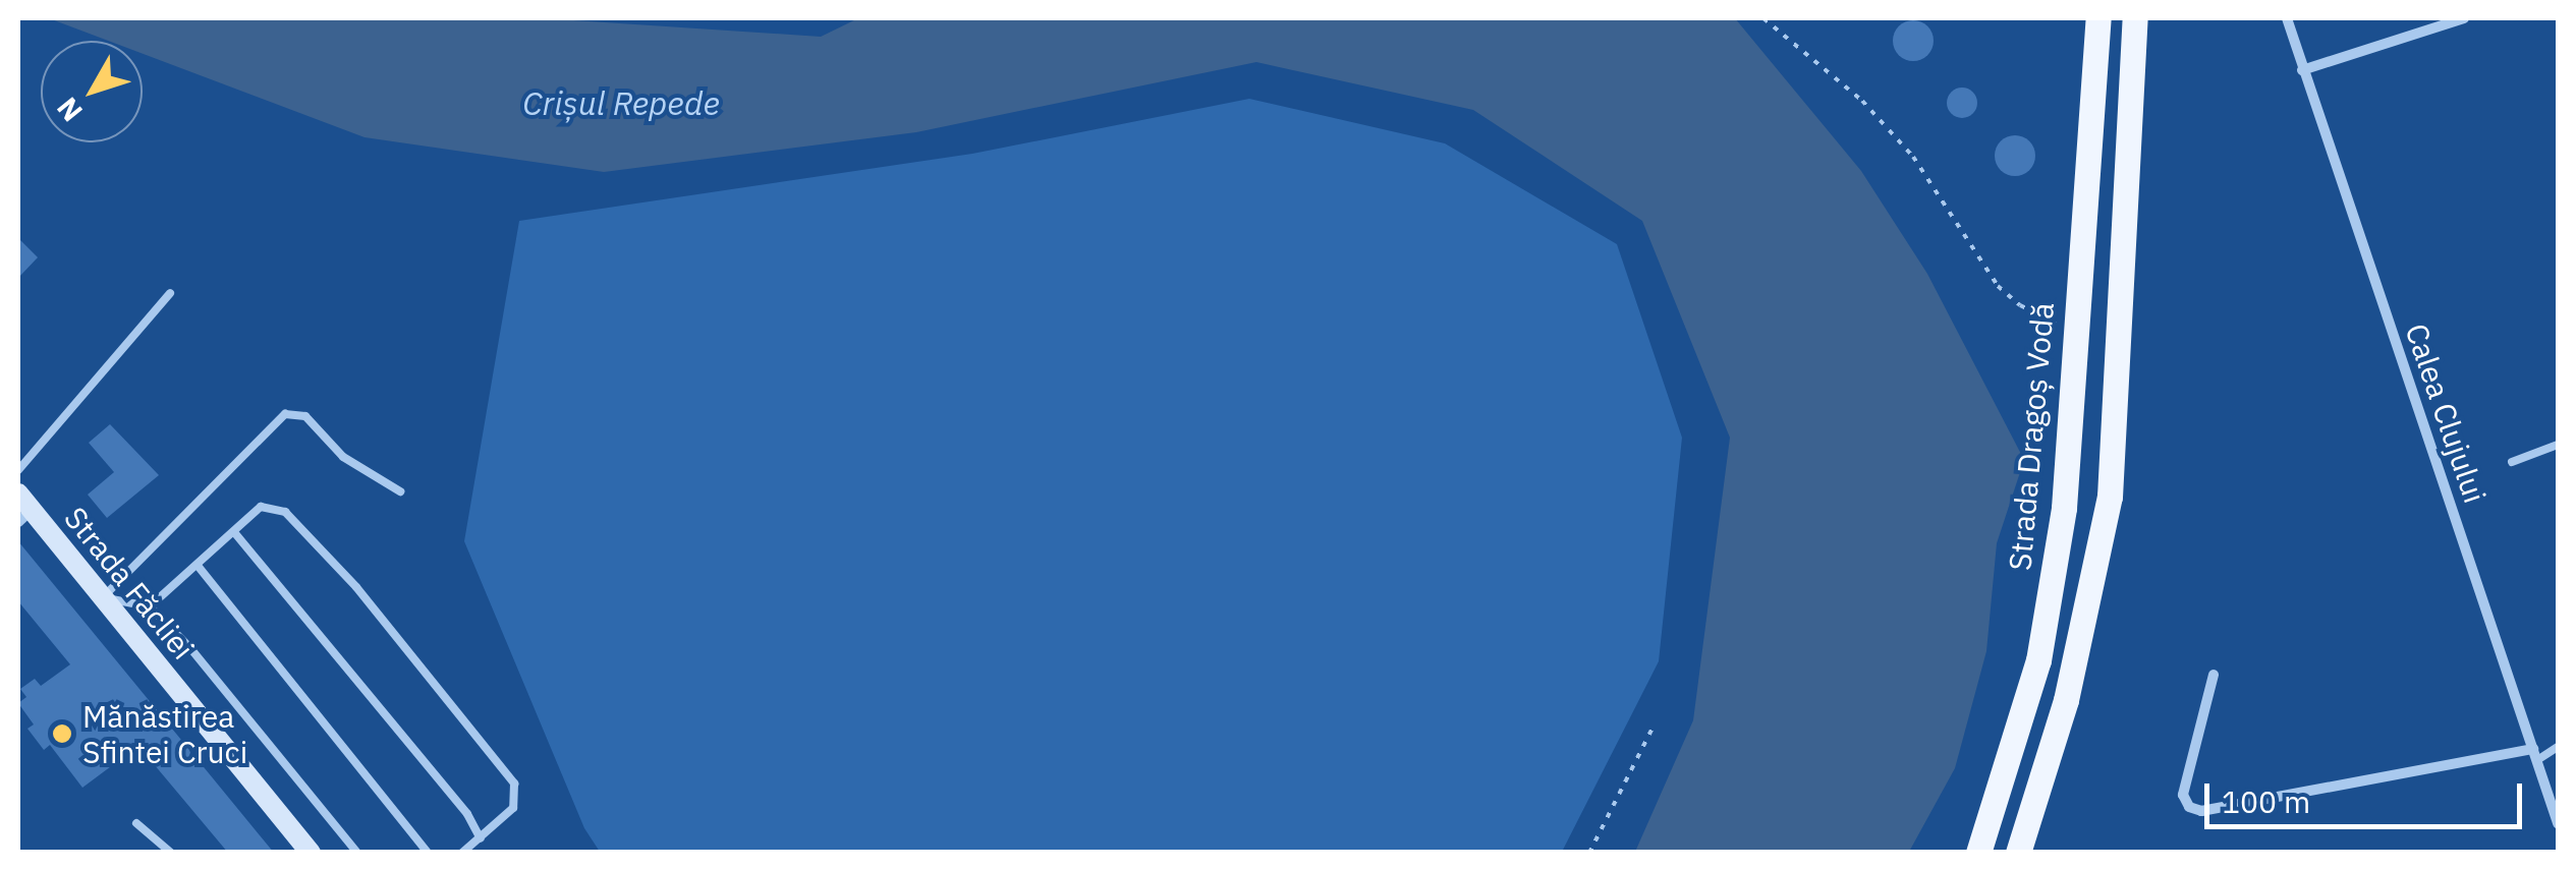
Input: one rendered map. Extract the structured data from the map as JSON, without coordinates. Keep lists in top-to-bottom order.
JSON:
{
  "streets": {
    "main road": ["Strada Dragoș Vodă"],
    "street": ["Calea Clujului", "Strada Făcliei"]
  },
  "water": ["Crișul Repede"],
  "places": ["Mănăstirea Sfintei Cruci"],
  "scale_bar": "100 m",
  "north": "bottom left"
}
